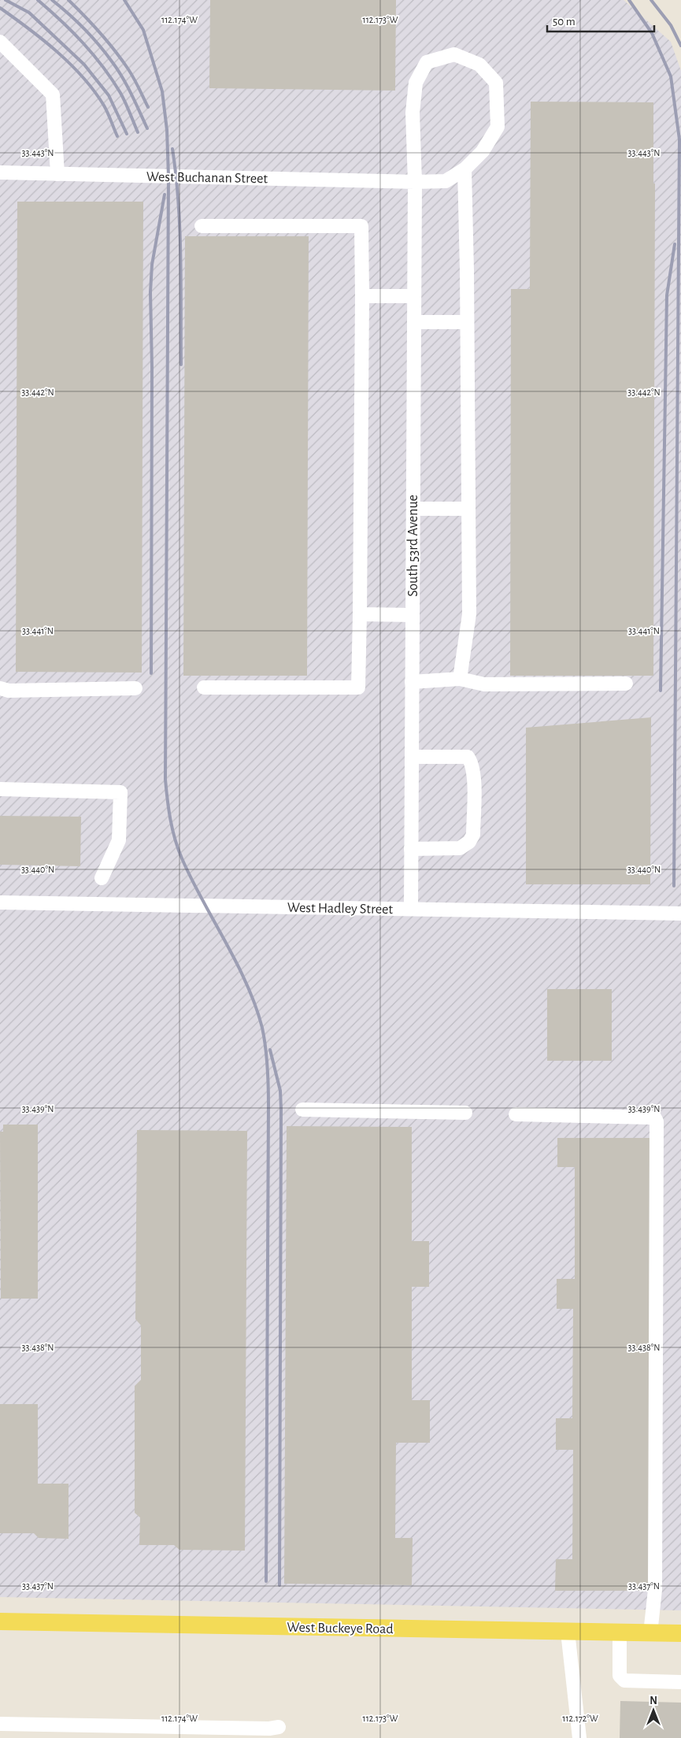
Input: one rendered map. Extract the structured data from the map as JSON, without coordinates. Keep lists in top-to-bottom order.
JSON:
{
  "streets": {
    "main road": ["West Buckeye Road"],
    "street": ["West Buchanan Street", "South 53rd Avenue", "West Hadley Street"]
  },
  "crossings": [
    ["West Buchanan Street", "South 53rd Avenue"],
    ["South 53rd Avenue", "West Hadley Street"]
  ],
  "scale_bar": "50 m",
  "north": "top",
  "coordinates": [
    "112.174°W",
    "112.173°W",
    "33.443°N",
    "33.442°N",
    "33.441°N",
    "33.440°N",
    "33.439°N",
    "33.438°N",
    "33.437°N",
    "112.172°W"
  ]
}
